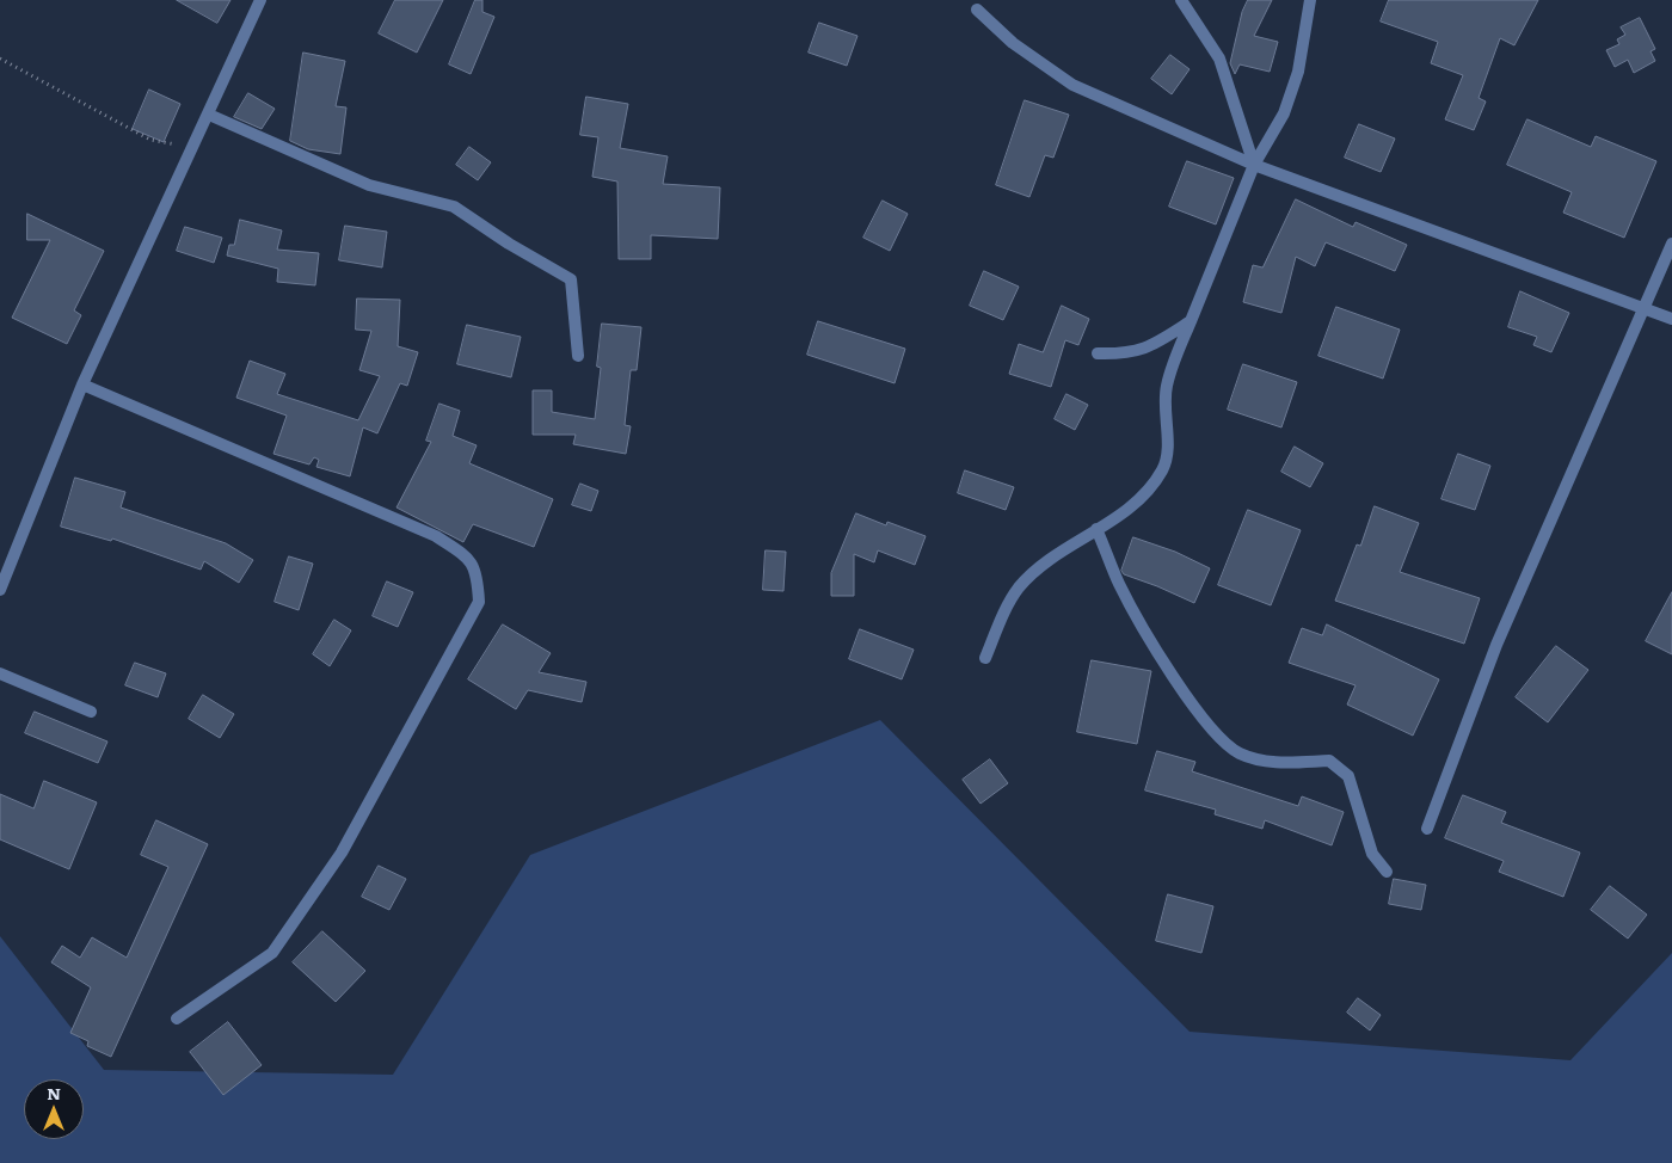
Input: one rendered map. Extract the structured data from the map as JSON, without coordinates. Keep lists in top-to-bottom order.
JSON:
{
  "north": "top"
}
